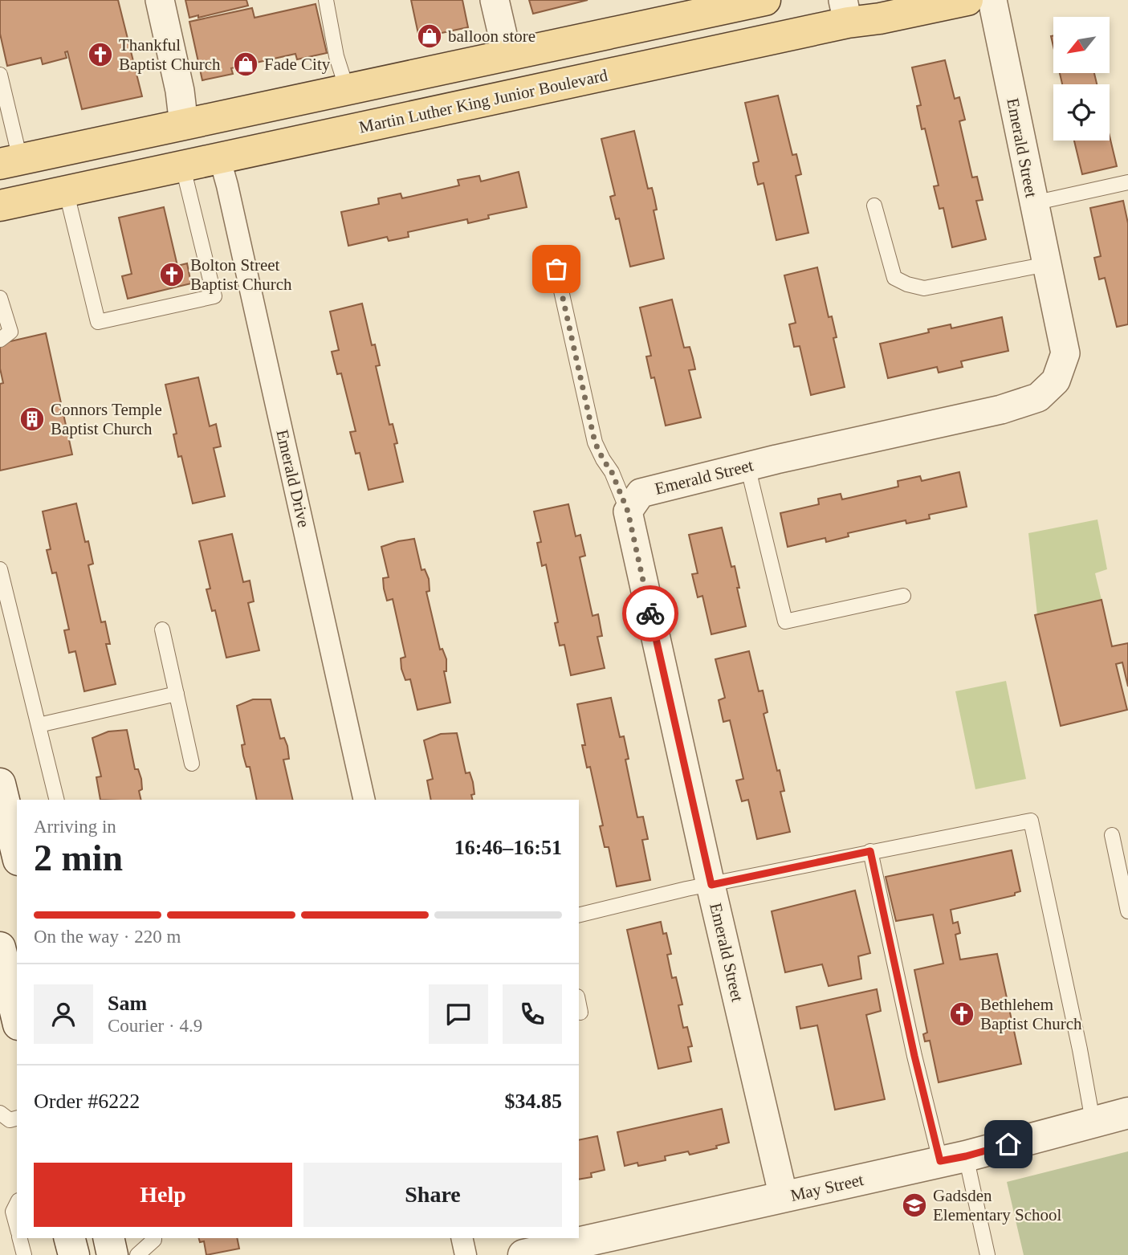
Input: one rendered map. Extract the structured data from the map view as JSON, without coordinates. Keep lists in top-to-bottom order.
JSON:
{
  "streets": {
    "main road": ["Martin Luther King Junior Boulevard"],
    "street": ["Emerald Street", "Emerald Drive", "May Street"]
  },
  "crossings": [
    ["Martin Luther King Junior Boulevard", "Emerald Drive"],
    ["Emerald Street", "May Street"]
  ],
  "places": {
    "shop": ["balloon store", "Fade City"],
    "church": ["Thankful Baptist Church", "Bolton Street Baptist Church", "Bethlehem Baptist Church"],
    "building": ["Connors Temple Baptist Church"],
    "school or university": ["Gadsden Elementary School"]
  },
  "north": "bottom left",
  "page": {
    "heading": ["2 min", "Arriving in", "16:46–16:51"],
    "panel": [
      "Sam",
      "Courier · 4.9",
      "Order #6222",
      "$34.85"
    ],
    "bar": "On the way · 220 m",
    "buttons": ["Help", "Share"]
  }
}
